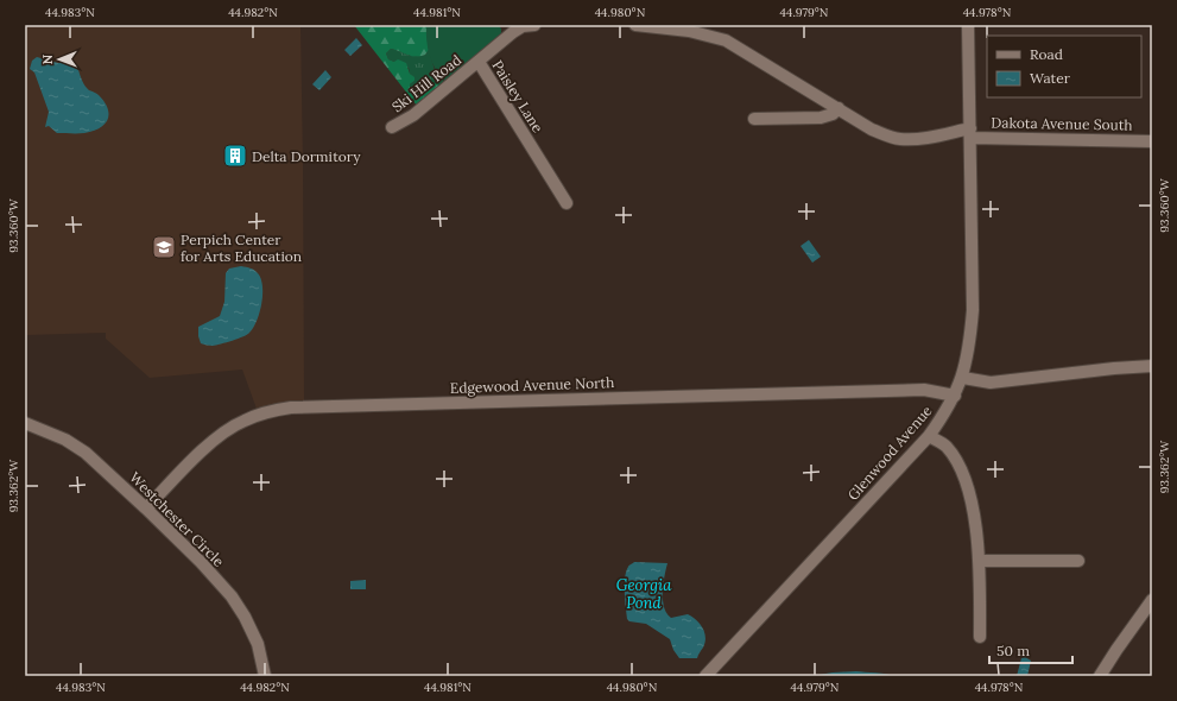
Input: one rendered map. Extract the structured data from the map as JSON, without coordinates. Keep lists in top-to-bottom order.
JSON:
{
  "streets": {
    "street": [
      "Ski Hill Road",
      "Paisley Lane",
      "Dakota Avenue South",
      "Edgewood Avenue North",
      "Glenwood Avenue",
      "Westchester Circle"
    ]
  },
  "crossings": [
    ["Ski Hill Road", "Paisley Lane"],
    ["Dakota Avenue South", "Glenwood Avenue"],
    ["Edgewood Avenue North", "Glenwood Avenue"],
    ["Edgewood Avenue North", "Westchester Circle"]
  ],
  "water": ["Georgia Pond"],
  "places": {
    "building": ["Delta Dormitory"],
    "school or university": ["Perpich Center for Arts Education"]
  },
  "legend": ["Road", "Water"],
  "scale_bar": "50 m",
  "north": "left",
  "coordinates": [
    "44.983°N",
    "44.982°N",
    "44.981°N",
    "44.980°N",
    "44.979°N",
    "44.978°N",
    "93.360°W",
    "93.362°W"
  ]
}
